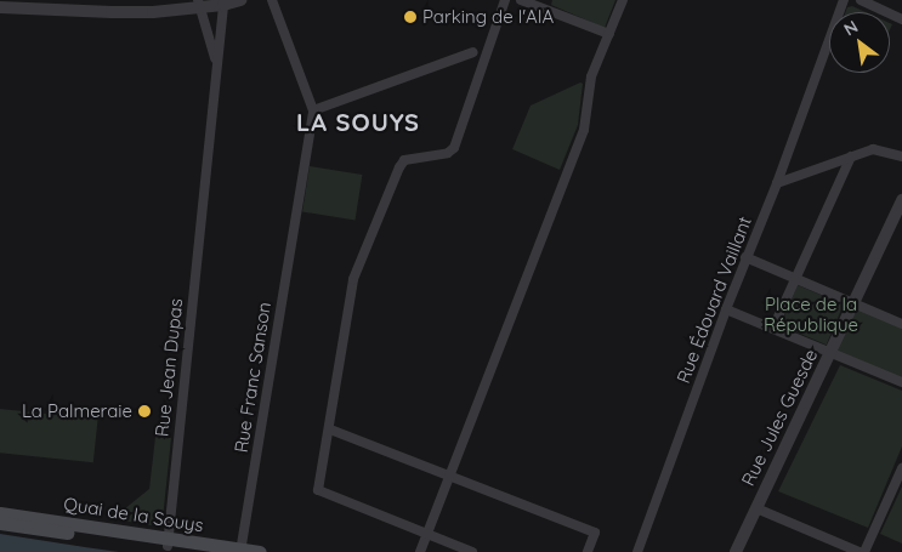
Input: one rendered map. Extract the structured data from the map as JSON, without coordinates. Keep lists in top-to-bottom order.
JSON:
{
  "streets": {
    "main road": ["Quai de la Souys"],
    "street": [
      "Rue Édouard Vaillant",
      "Rue Jean Dupas",
      "Rue Franc Sanson",
      "Rue Jules Guesde"
    ]
  },
  "crossings": [
    ["Rue Jean Dupas", "Quai de la Souys"],
    ["Rue Franc Sanson", "Quai de la Souys"]
  ],
  "districts": ["LA SOUYS"],
  "parks": ["Place de la République"],
  "places": ["Parking de l'AIA", "La Palmeraie"],
  "north": "top left"
}
